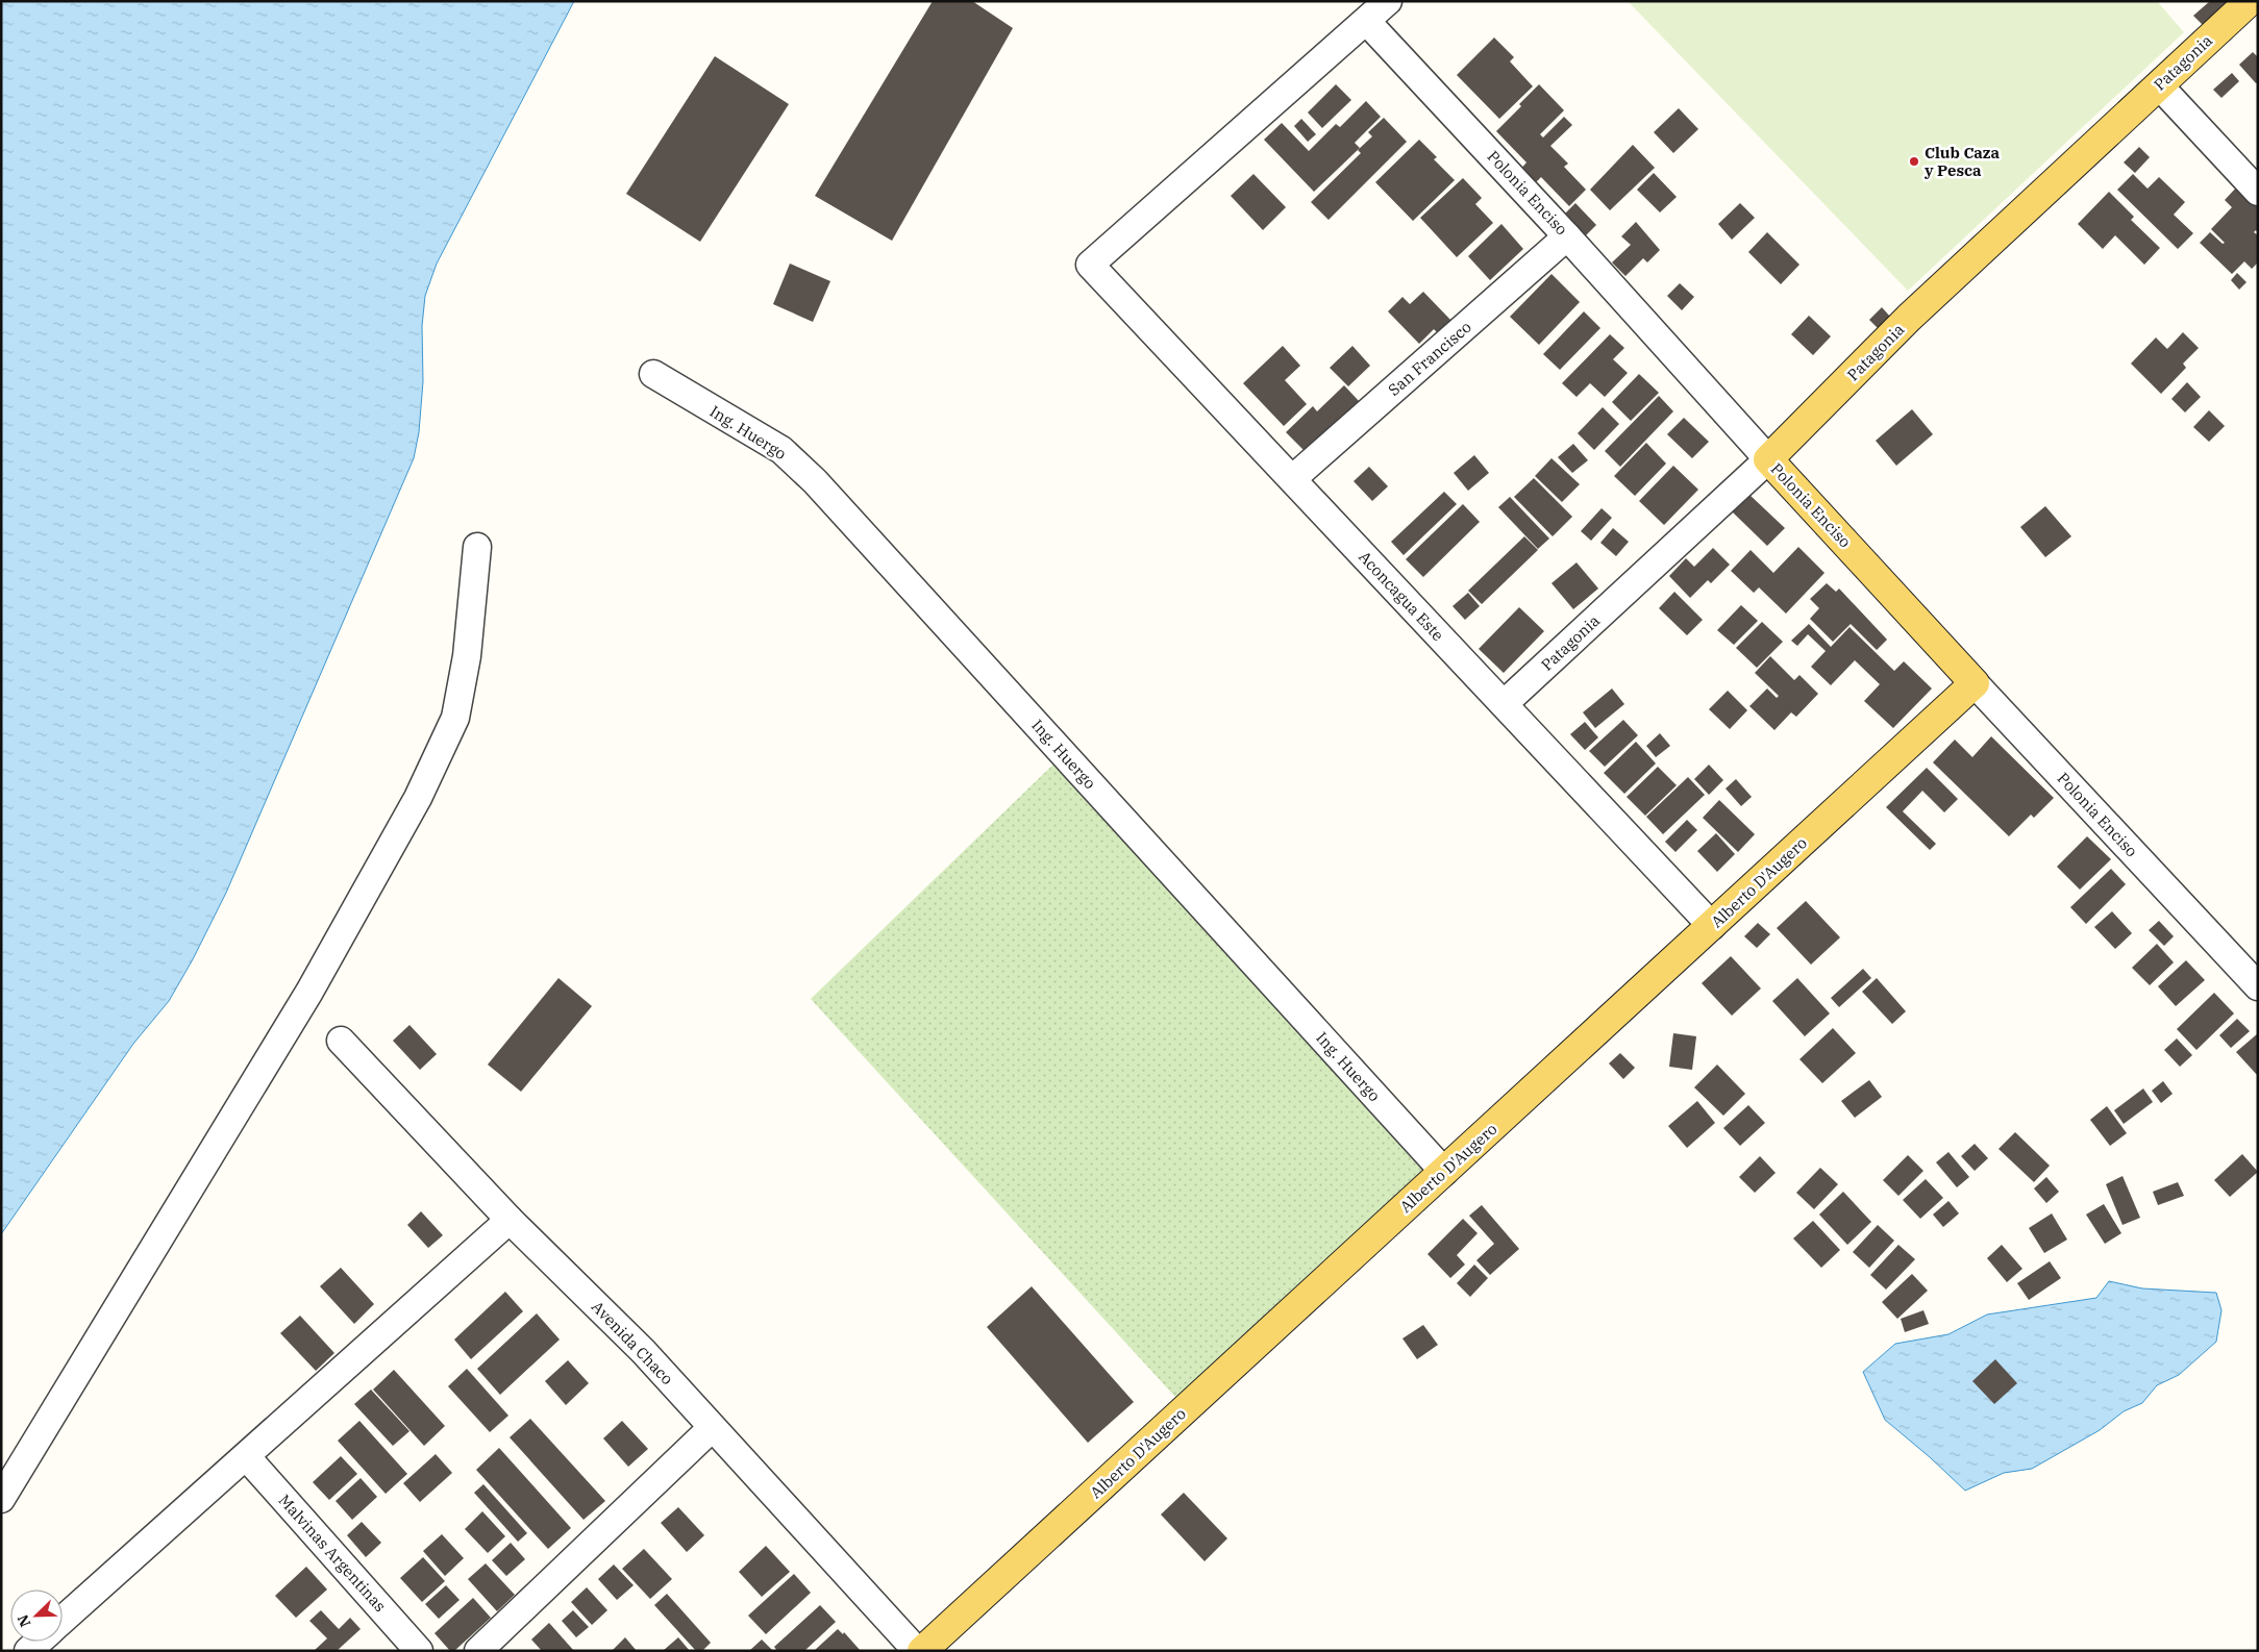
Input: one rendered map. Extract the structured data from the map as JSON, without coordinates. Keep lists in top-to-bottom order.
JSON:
{
  "streets": {
    "main road": ["Patagonia", "Polonia Enciso", "Alberto D'Augero"],
    "street": [
      "San Francisco",
      "Ing. Huergo",
      "Aconcagua Este",
      "Avenida Chaco",
      "Malvinas Argentinas"
    ]
  },
  "crossings": [
    ["Patagonia", "Polonia Enciso"],
    ["Patagonia", "Aconcagua Este"],
    ["Polonia Enciso", "San Francisco"],
    ["Polonia Enciso", "Aconcagua Este"],
    ["Polonia Enciso", "Alberto D'Augero"],
    ["San Francisco", "Aconcagua Este"],
    ["Ing. Huergo", "Alberto D'Augero"],
    ["Aconcagua Este", "Alberto D'Augero"]
  ],
  "places": ["Club Caza y Pesca"],
  "north": "bottom left"
}
